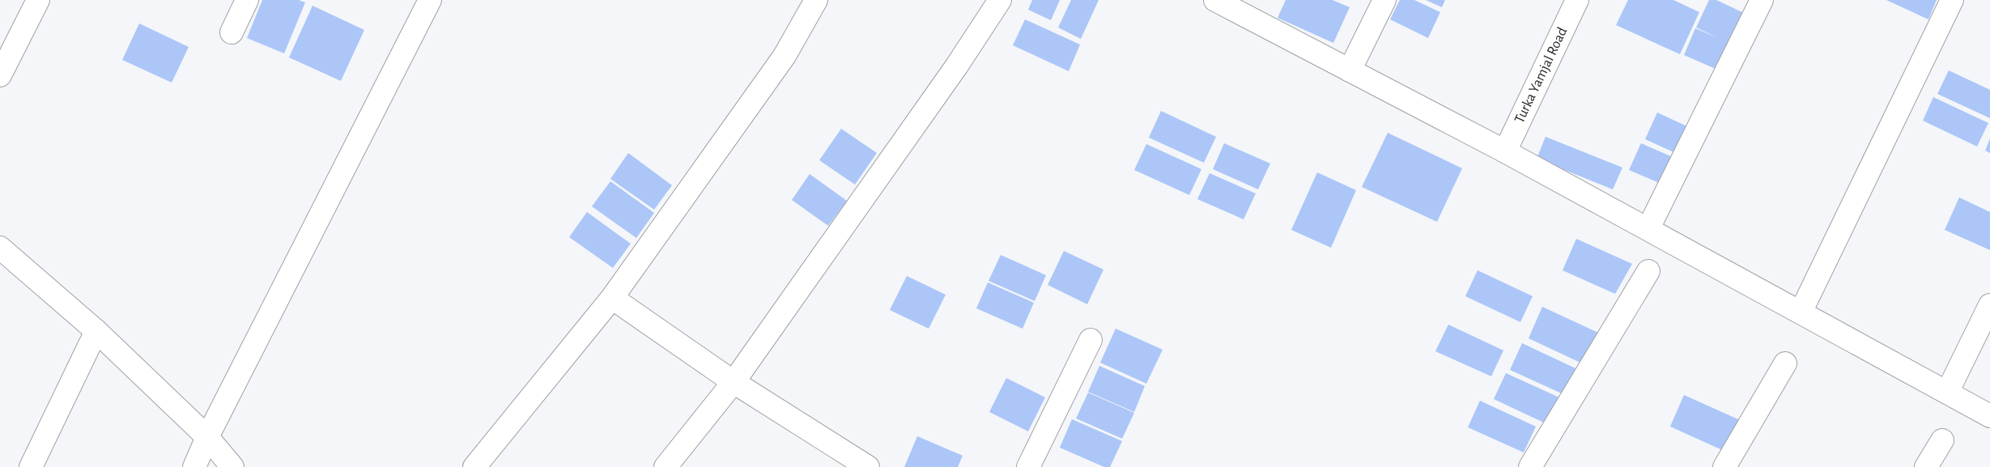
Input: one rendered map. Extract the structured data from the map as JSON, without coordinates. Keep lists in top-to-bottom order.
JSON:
{
  "streets": {
    "street": ["Turka Yamjal Road"]
  }
}
